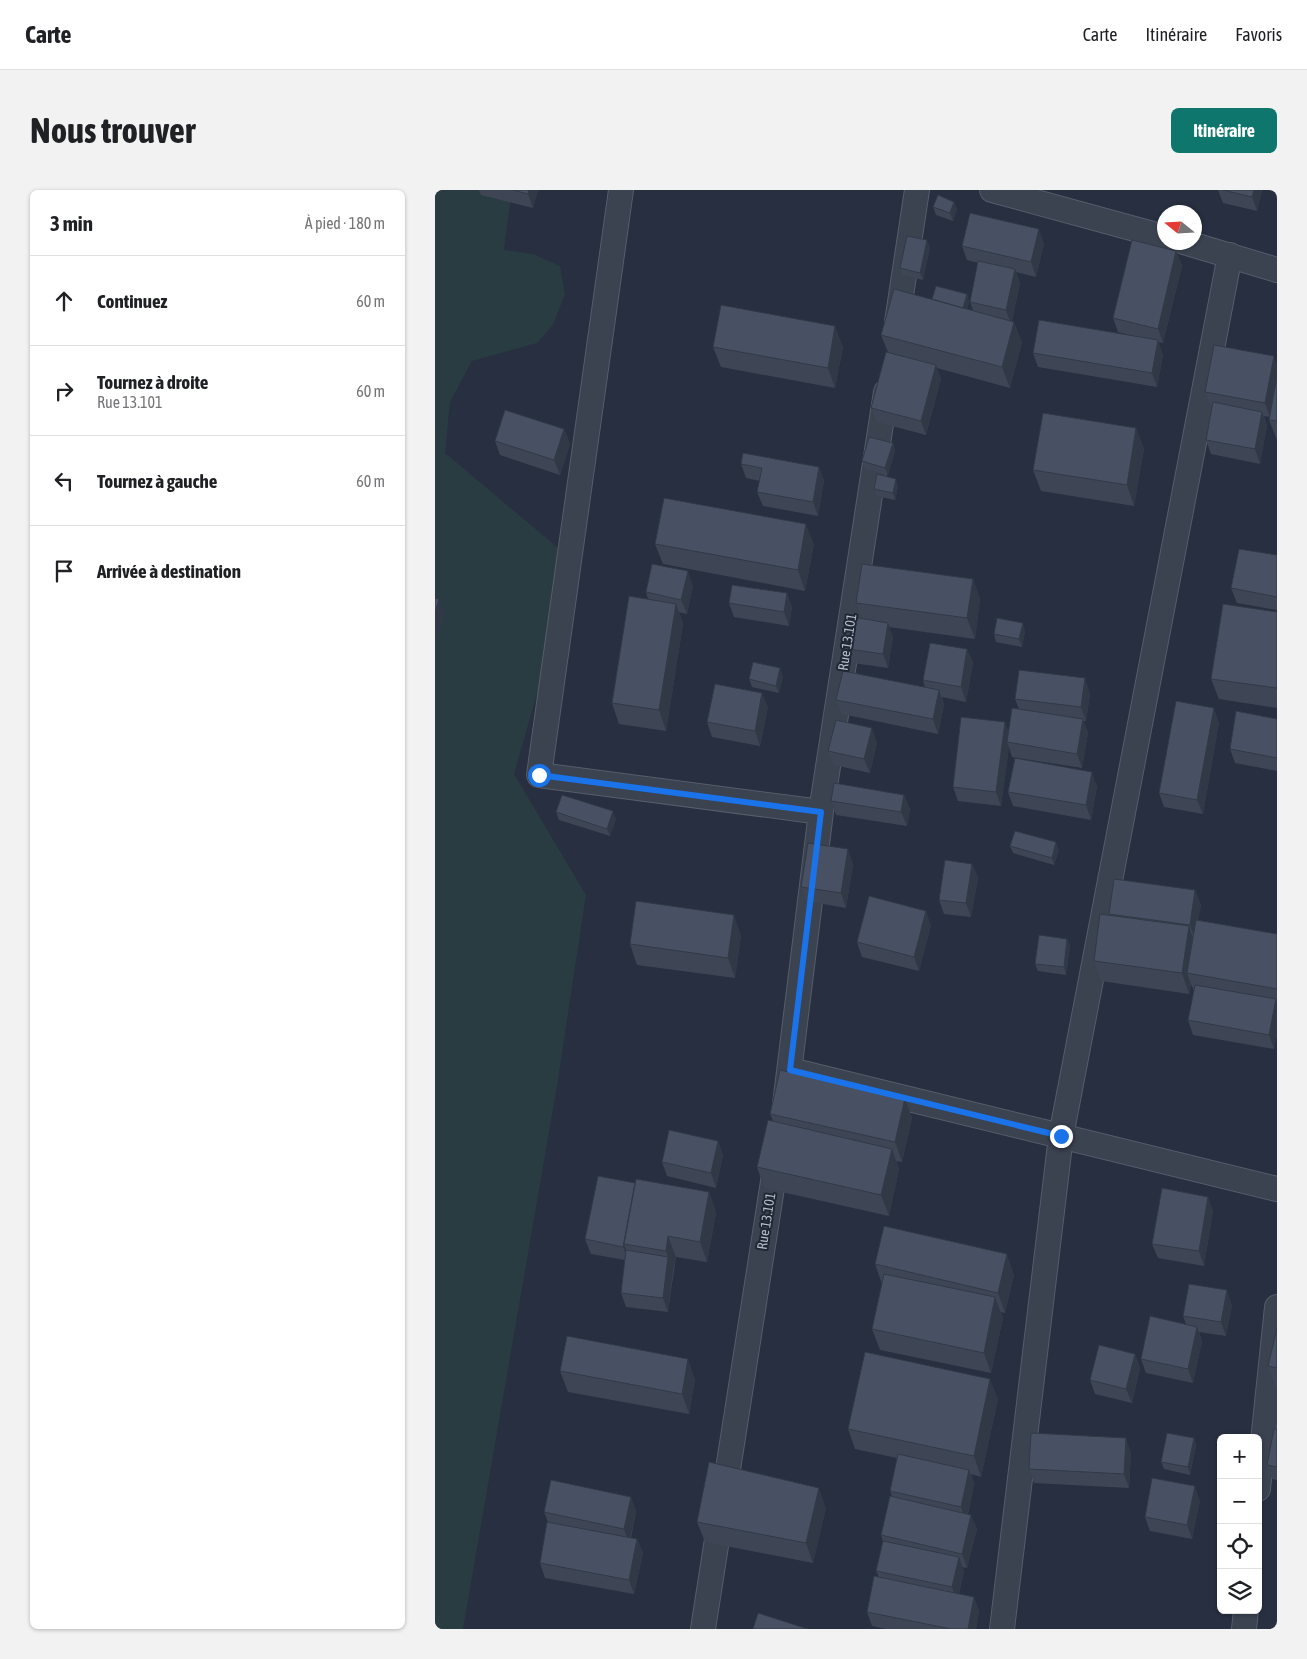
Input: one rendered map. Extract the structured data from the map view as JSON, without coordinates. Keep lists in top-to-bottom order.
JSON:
{
  "streets": {
    "street": ["Rue 13.101"]
  },
  "north": "left",
  "page": {
    "header": "Carte",
    "nav": ["Carte", "Itinéraire", "Favoris"],
    "buttons": "Itinéraire",
    "title": "Nous trouver",
    "heading": ["3 min", "À pied · 180 m"],
    "list": [
      ["Continuez", "60 m"],
      ["Tournez à droite", "Rue 13.101", "60 m"],
      ["Tournez à gauche", "60 m"],
      "Arrivée à destination"
    ],
    "map_buttons": ["+", "−"]
  }
}
